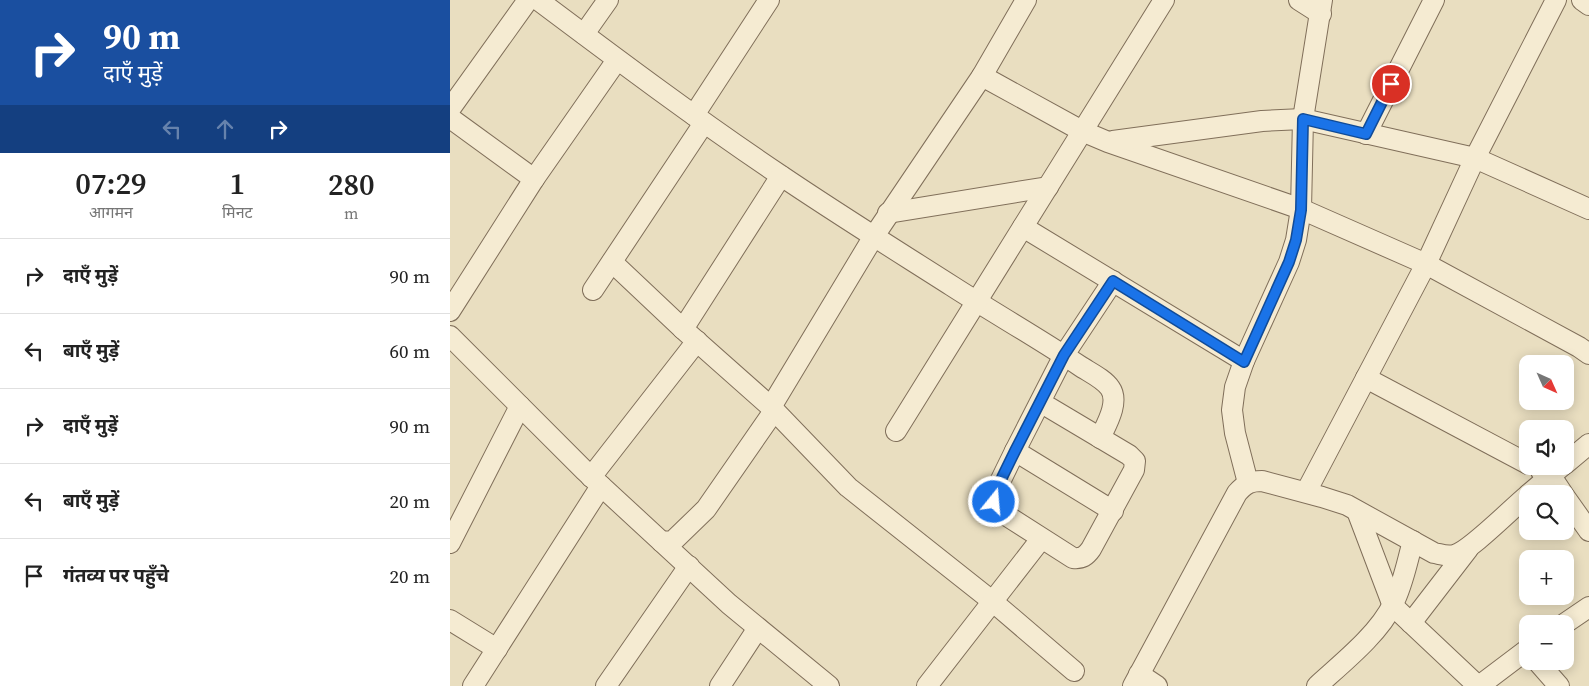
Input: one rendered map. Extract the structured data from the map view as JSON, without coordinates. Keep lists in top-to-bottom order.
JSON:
{
  "north": "bottom right",
  "page": {
    "turn": ["90 m", "दाएँ मुड़ें"],
    "eta": [
      "07:29",
      "आगमन",
      "1",
      "मिनट",
      "280",
      "m"
    ],
    "list": [
      {
        "name": "दाएँ मुड़ें",
        "value": "90 m"
      },
      {
        "name": "बाएँ मुड़ें",
        "value": "60 m"
      },
      {
        "name": "दाएँ मुड़ें",
        "value": "90 m"
      },
      {
        "name": "बाएँ मुड़ें",
        "value": "20 m"
      },
      {
        "name": "गंतव्य पर पहुँचे",
        "value": "20 m"
      }
    ],
    "map_buttons": ["+", "−"]
  }
}
